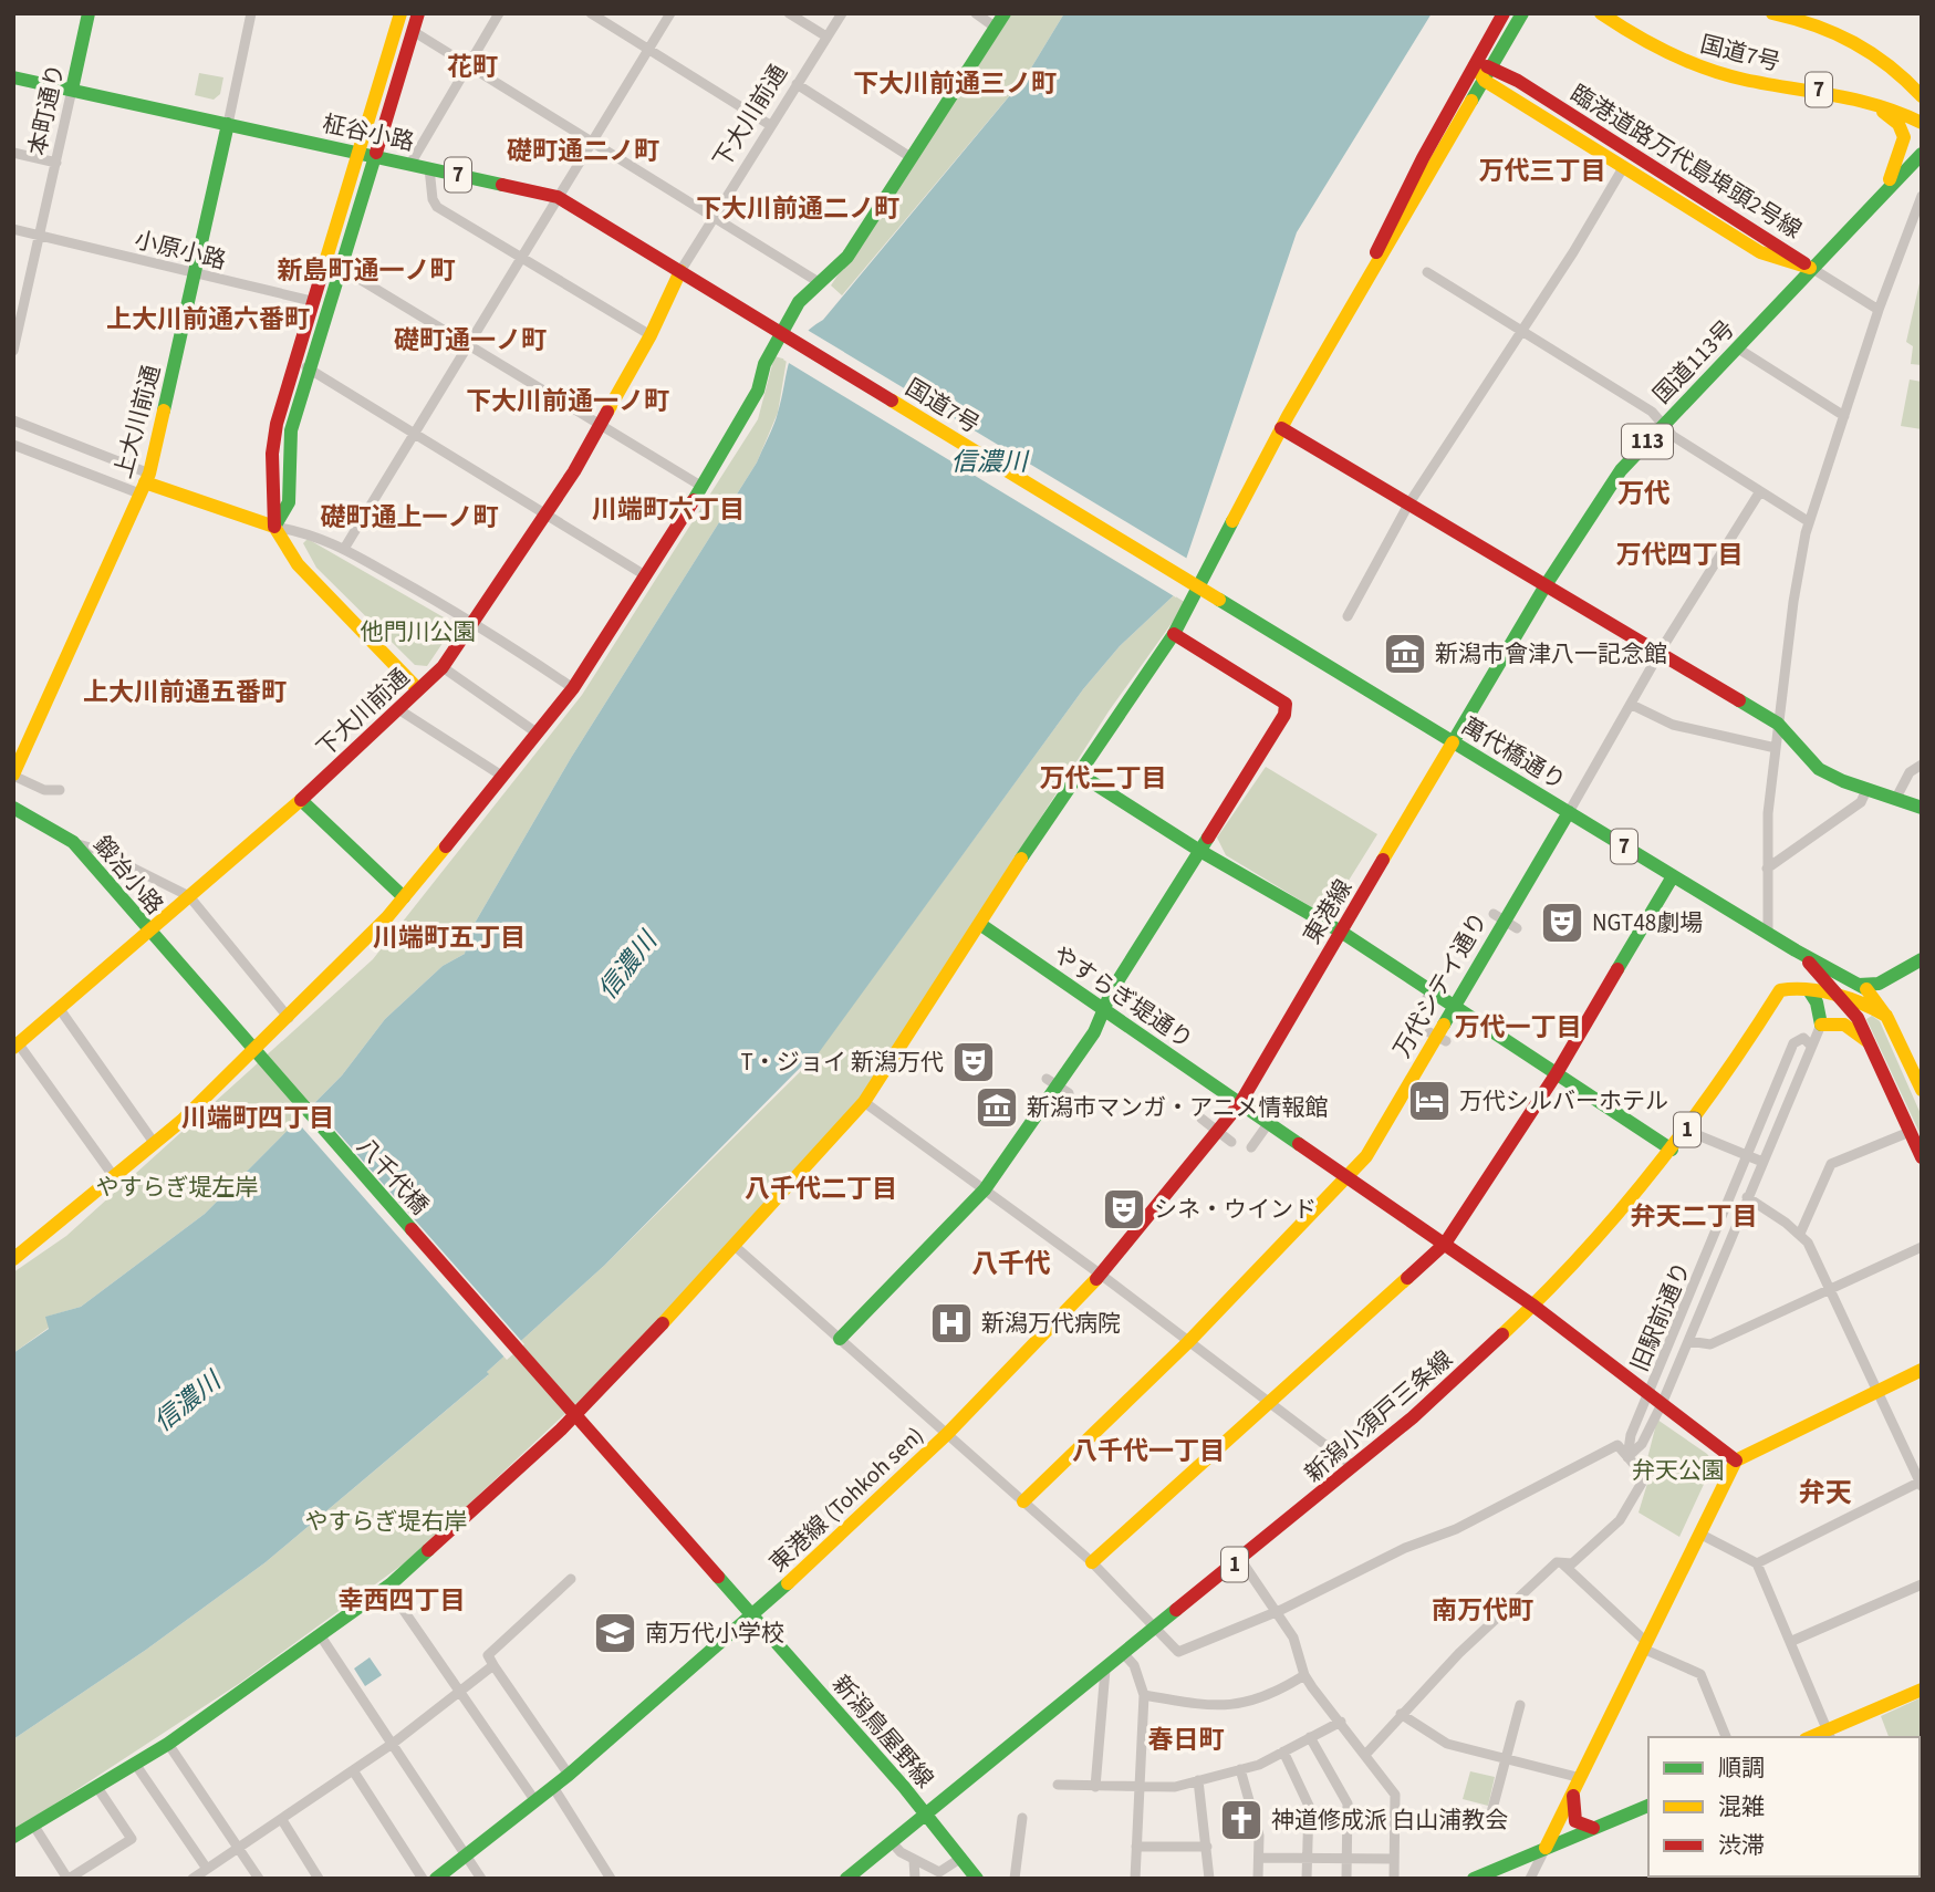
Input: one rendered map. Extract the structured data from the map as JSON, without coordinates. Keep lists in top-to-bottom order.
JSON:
{
  "streets": {
    "main road": [
      "国道7号",
      "7",
      "本町通り",
      "下大川前通",
      "柾谷小路",
      "臨港道路万代島埠頭2号線",
      "国道113号",
      "上大川前通",
      "113",
      "萬代橋通り",
      "鍛冶小路",
      "東港線",
      "万代シテイ通り",
      "やすらぎ堤通り",
      "1",
      "八千代橋",
      "新潟小須戸三条線",
      "東港線 (Tohkoh sen)",
      "新潟鳥屋野線"
    ],
    "street": ["小原小路", "旧駅前通り"]
  },
  "crossings": [
    ["国道7号", "柾谷小路"],
    ["国道7号", "萬代橋通り"],
    ["7", "萬代橋通り"],
    ["7", "新潟小須戸三条線"],
    ["本町通り", "柾谷小路"],
    ["本町通り", "小原小路"],
    ["下大川前通", "柾谷小路"],
    ["下大川前通", "鍛冶小路"],
    ["柾谷小路", "上大川前通"],
    ["臨港道路万代島埠頭2号線", "国道113号"],
    ["小原小路", "上大川前通"],
    ["国道113号", "萬代橋通り"],
    ["国道113号", "東港線"],
    ["萬代橋通り", "東港線"],
    ["萬代橋通り", "万代シテイ通り"],
    ["萬代橋通り", "新潟小須戸三条線"],
    ["鍛冶小路", "八千代橋"],
    ["東港線", "やすらぎ堤通り"],
    ["東港線", "東港線 (Tohkoh sen)"],
    ["万代シテイ通り", "やすらぎ堤通り"],
    ["やすらぎ堤通り", "旧駅前通り"],
    ["やすらぎ堤通り", "新潟小須戸三条線"],
    ["やすらぎ堤通り", "東港線 (Tohkoh sen)"],
    ["八千代橋", "東港線 (Tohkoh sen)"],
    ["八千代橋", "新潟鳥屋野線"],
    ["新潟小須戸三条線", "新潟鳥屋野線"],
    ["東港線 (Tohkoh sen)", "新潟鳥屋野線"]
  ],
  "districts": [
    "花町",
    "下大川前通三ノ町",
    "礎町通二ノ町",
    "万代三丁目",
    "下大川前通二ノ町",
    "新島町通一ノ町",
    "上大川前通六番町",
    "礎町通一ノ町",
    "下大川前通一ノ町",
    "万代",
    "川端町六丁目",
    "礎町通上一ノ町",
    "万代四丁目",
    "上大川前通五番町",
    "万代二丁目",
    "川端町五丁目",
    "万代一丁目",
    "川端町四丁目",
    "八千代二丁目",
    "弁天二丁目",
    "八千代",
    "八千代一丁目",
    "弁天",
    "幸西四丁目",
    "南万代町",
    "春日町"
  ],
  "water": ["信濃川"],
  "parks": [
    "他門川公園",
    "やすらぎ堤左岸",
    "弁天公園",
    "やすらぎ堤右岸"
  ],
  "places": {
    "museum": ["新潟市會津八一記念館", "新潟市マンガ・アニメ情報館"],
    "theatre": ["NGT48劇場", "T・ジョイ 新潟万代", "シネ・ウインド"],
    "hotel": ["万代シルバーホテル"],
    "hospital": ["新潟万代病院"],
    "school or university": ["南万代小学校"],
    "church": ["神道修成派 白山浦教会"]
  },
  "legend": ["順調", "混雑", "渋滞"]
}
